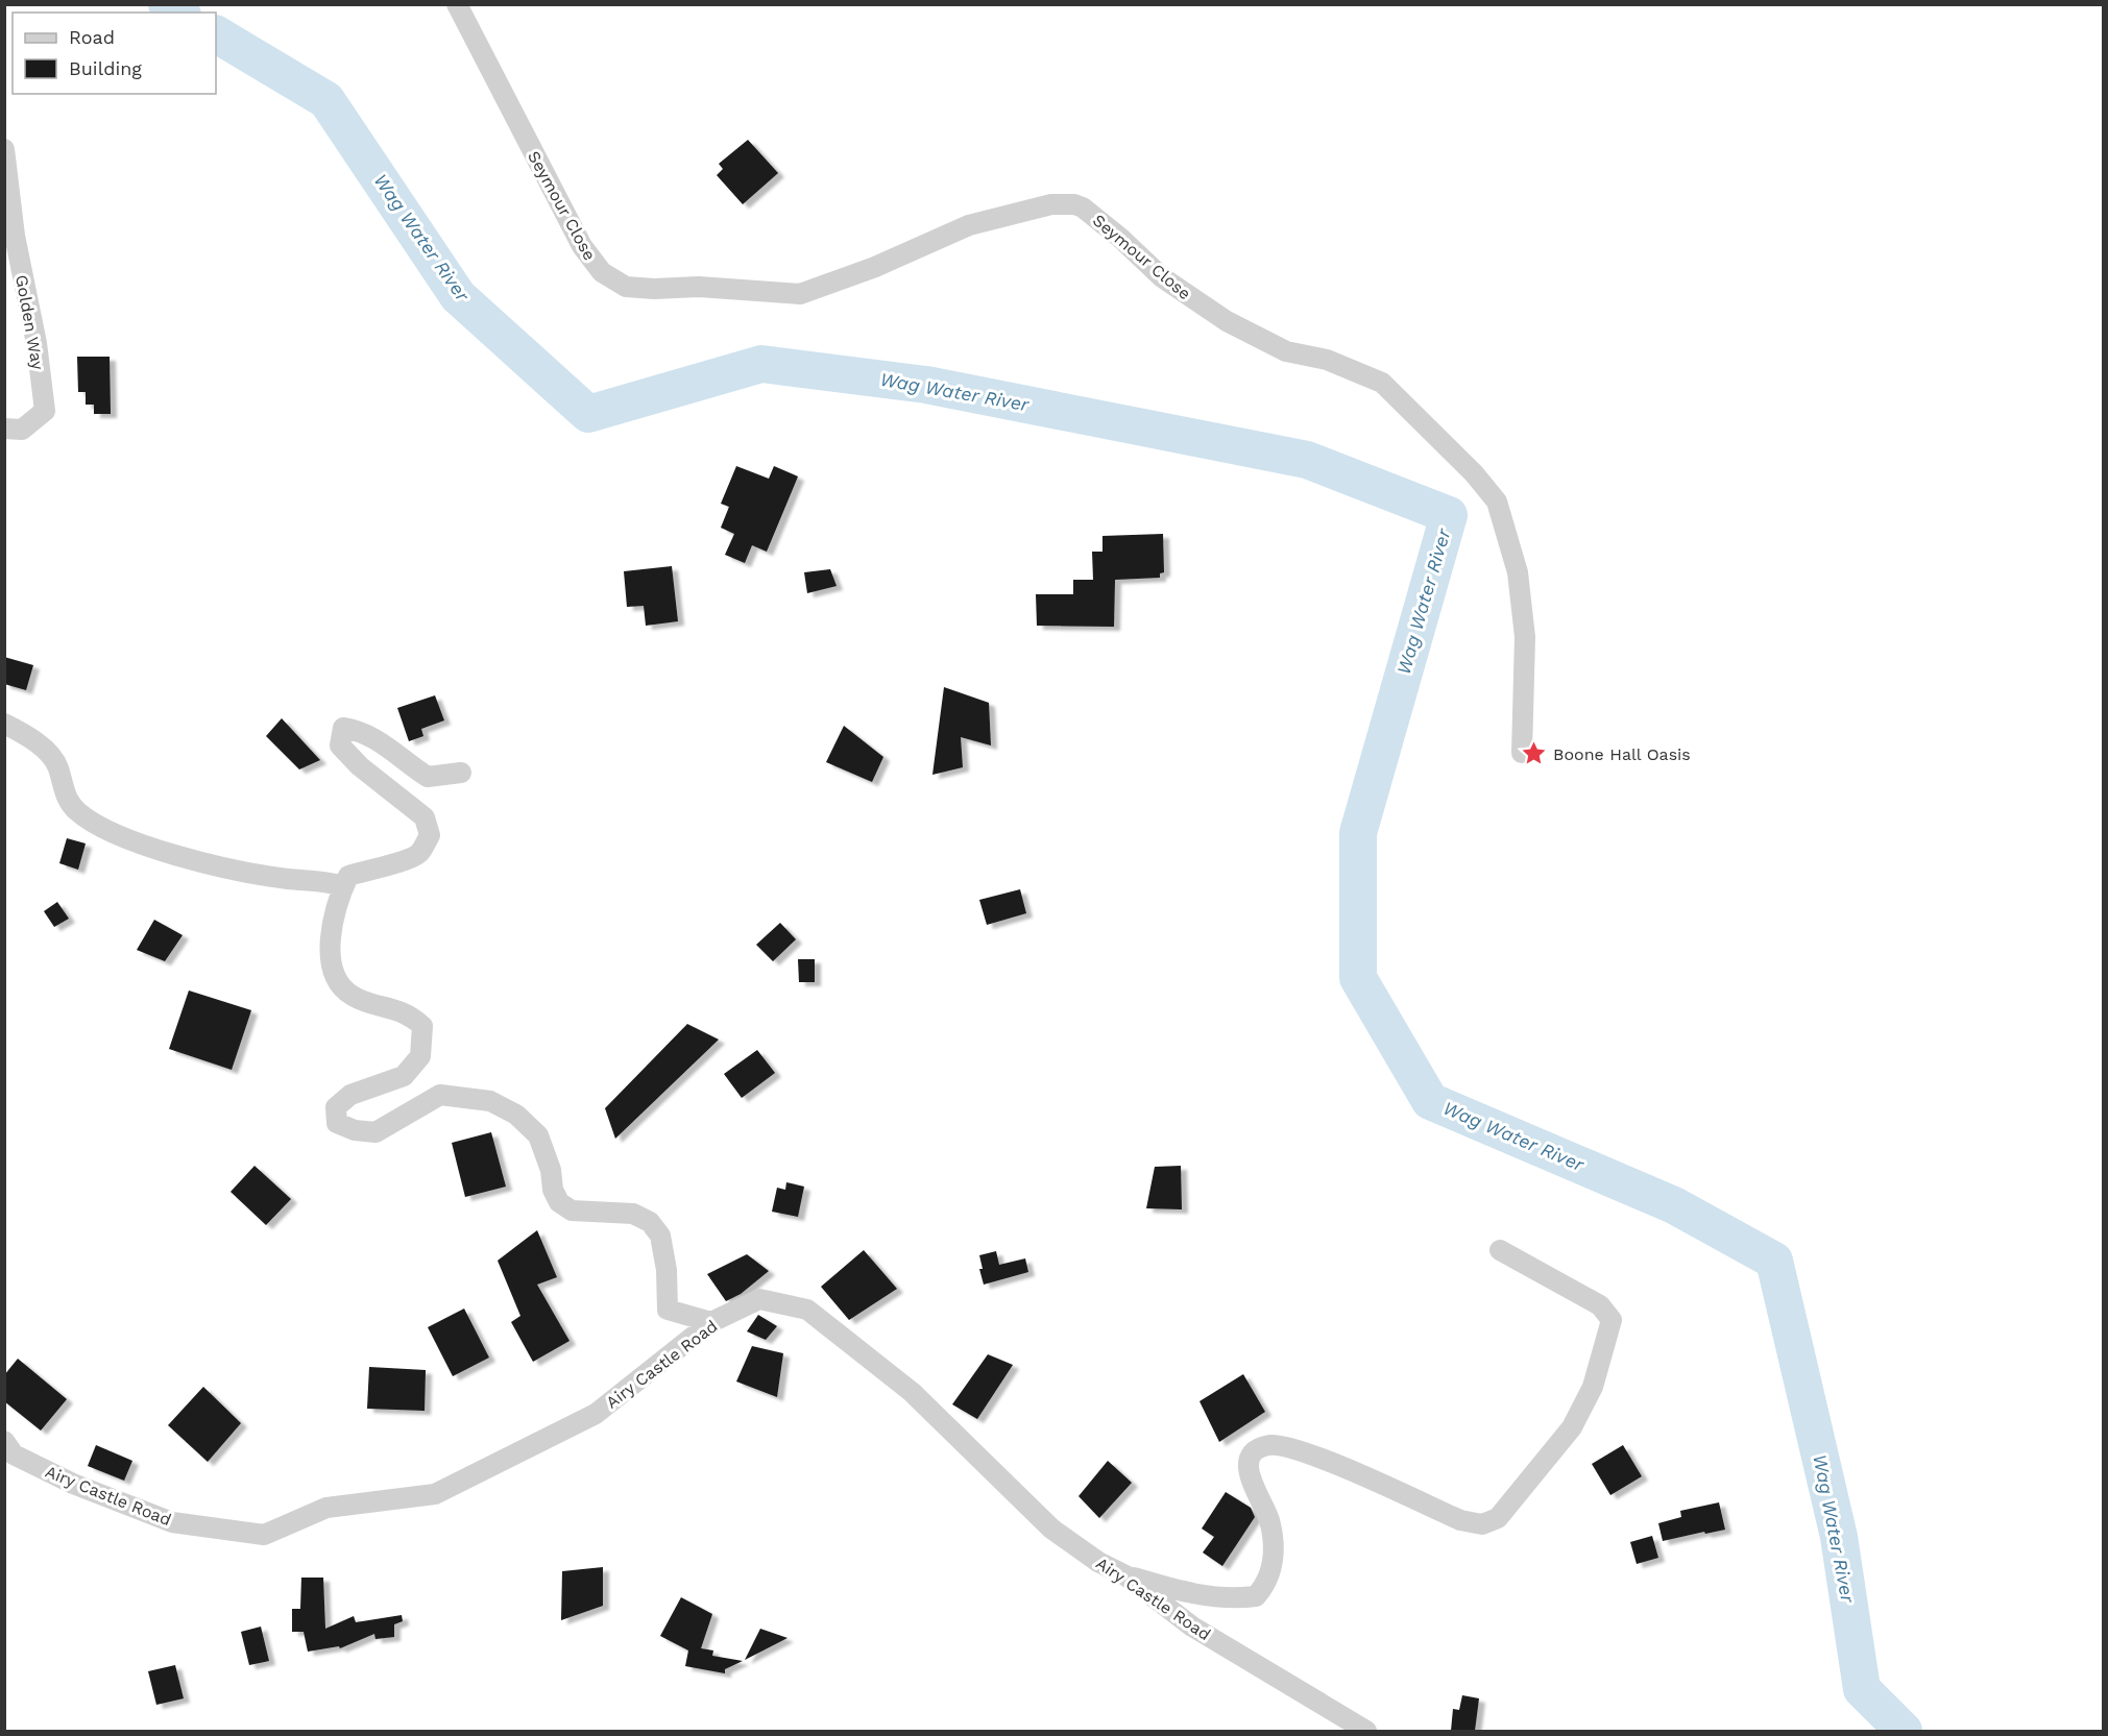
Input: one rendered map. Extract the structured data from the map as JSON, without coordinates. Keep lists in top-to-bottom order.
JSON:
{
  "streets": {
    "street": ["Seymour Close", "Golden Way", "Airy Castle Road"]
  },
  "water": ["Wag Water River"],
  "places": {
    "place": ["Boone Hall Oasis"]
  },
  "legend": ["Road", "Building"]
}
